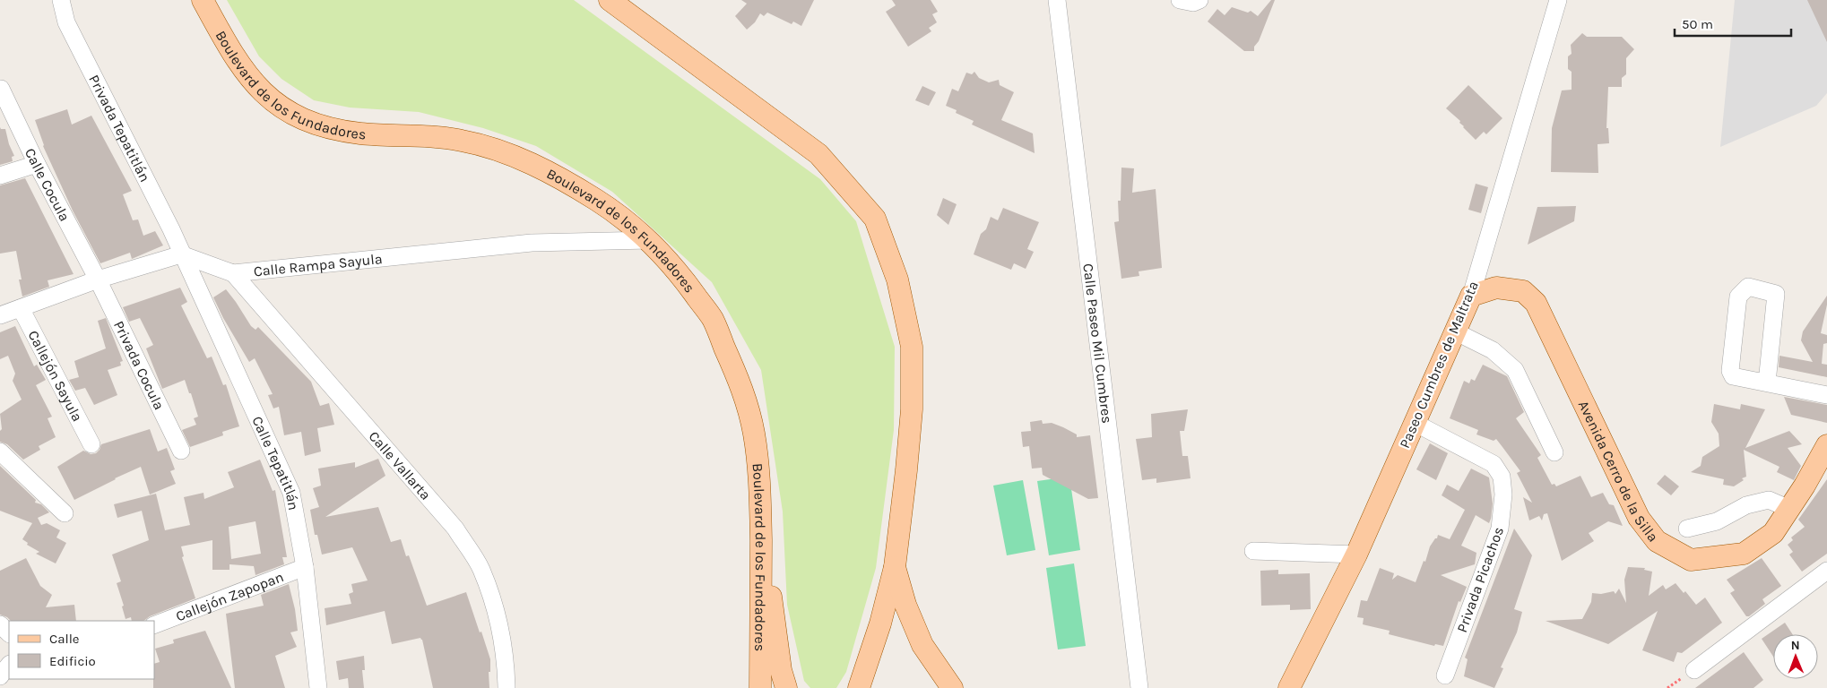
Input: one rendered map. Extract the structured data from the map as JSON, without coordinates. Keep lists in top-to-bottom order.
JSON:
{
  "streets": {
    "main road": ["Boulevard de los Fundadores", "Paseo Cumbres de Maltrata", "Avenida Cerro de la Silla"],
    "street": [
      "Privada Tepatitlán",
      "Calle Cocula",
      "Calle Rampa Sayula",
      "Calle Paseo Mil Cumbres",
      "Privada Cocula",
      "Callejón Sayula",
      "Calle Tepatitlán",
      "Calle Vallarta",
      "Privada Picachos",
      "Callejón Zapopan"
    ]
  },
  "crossings": [
    ["Boulevard de los Fundadores", "Calle Rampa Sayula"],
    ["Privada Tepatitlán", "Calle Rampa Sayula"],
    ["Privada Tepatitlán", "Calle Tepatitlán"],
    ["Calle Cocula", "Privada Cocula"],
    ["Calle Rampa Sayula", "Calle Tepatitlán"],
    ["Calle Rampa Sayula", "Calle Vallarta"],
    ["Paseo Cumbres de Maltrata", "Avenida Cerro de la Silla"],
    ["Paseo Cumbres de Maltrata", "Privada Picachos"],
    ["Calle Tepatitlán", "Callejón Zapopan"]
  ],
  "legend": ["Calle", "Edificio"],
  "scale_bar": "50 m",
  "north": "top"
}
